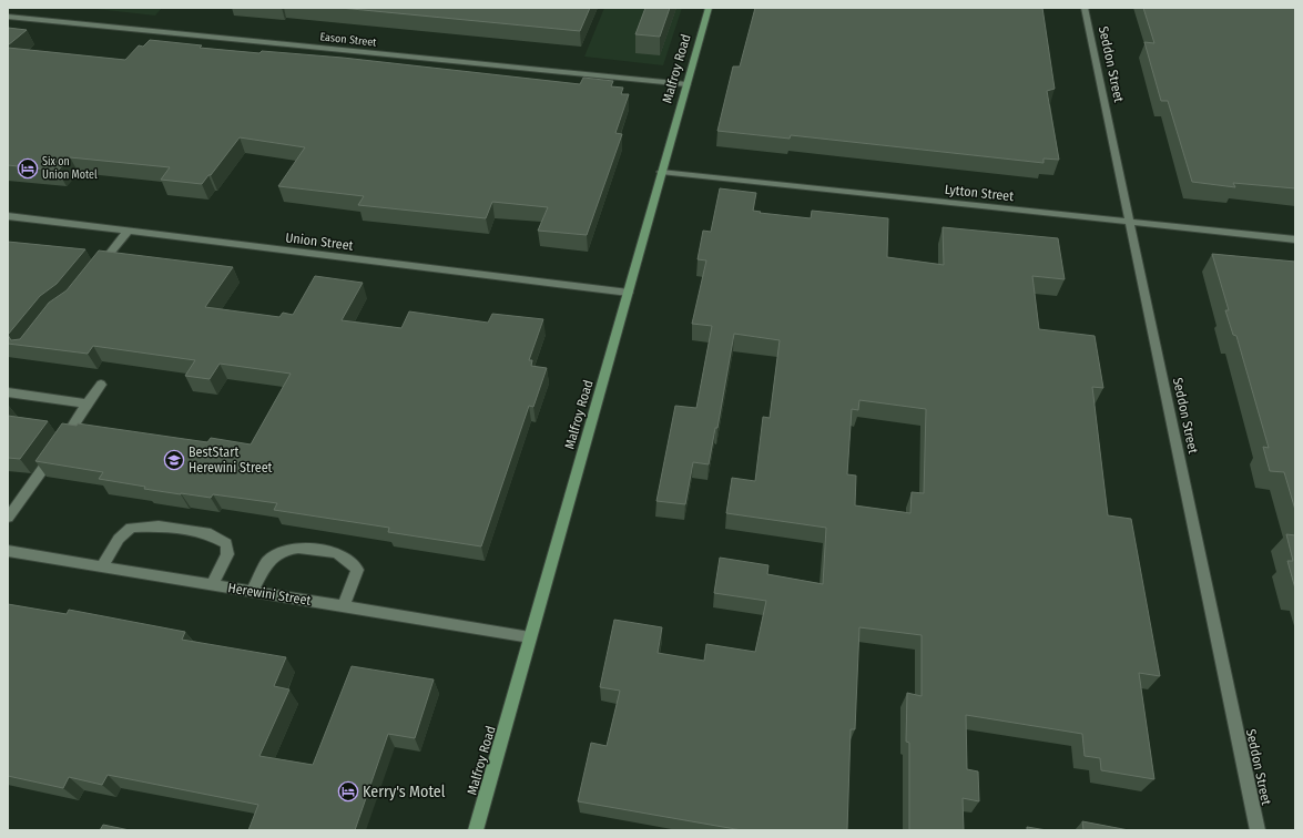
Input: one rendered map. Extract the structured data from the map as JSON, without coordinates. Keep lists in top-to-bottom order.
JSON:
{
  "streets": {
    "main road": ["Malfroy Road"],
    "street": [
      "Eason Street",
      "Seddon Street",
      "Lytton Street",
      "Union Street",
      "Herewini Street"
    ]
  },
  "crossings": [
    ["Eason Street", "Malfroy Road"],
    ["Seddon Street", "Lytton Street"],
    ["Malfroy Road", "Lytton Street"],
    ["Malfroy Road", "Union Street"],
    ["Malfroy Road", "Herewini Street"]
  ],
  "places": {
    "hotel": ["Six on Union Motel", "Kerry's Motel"],
    "school or university": ["BestStart Herewini Street"]
  }
}
